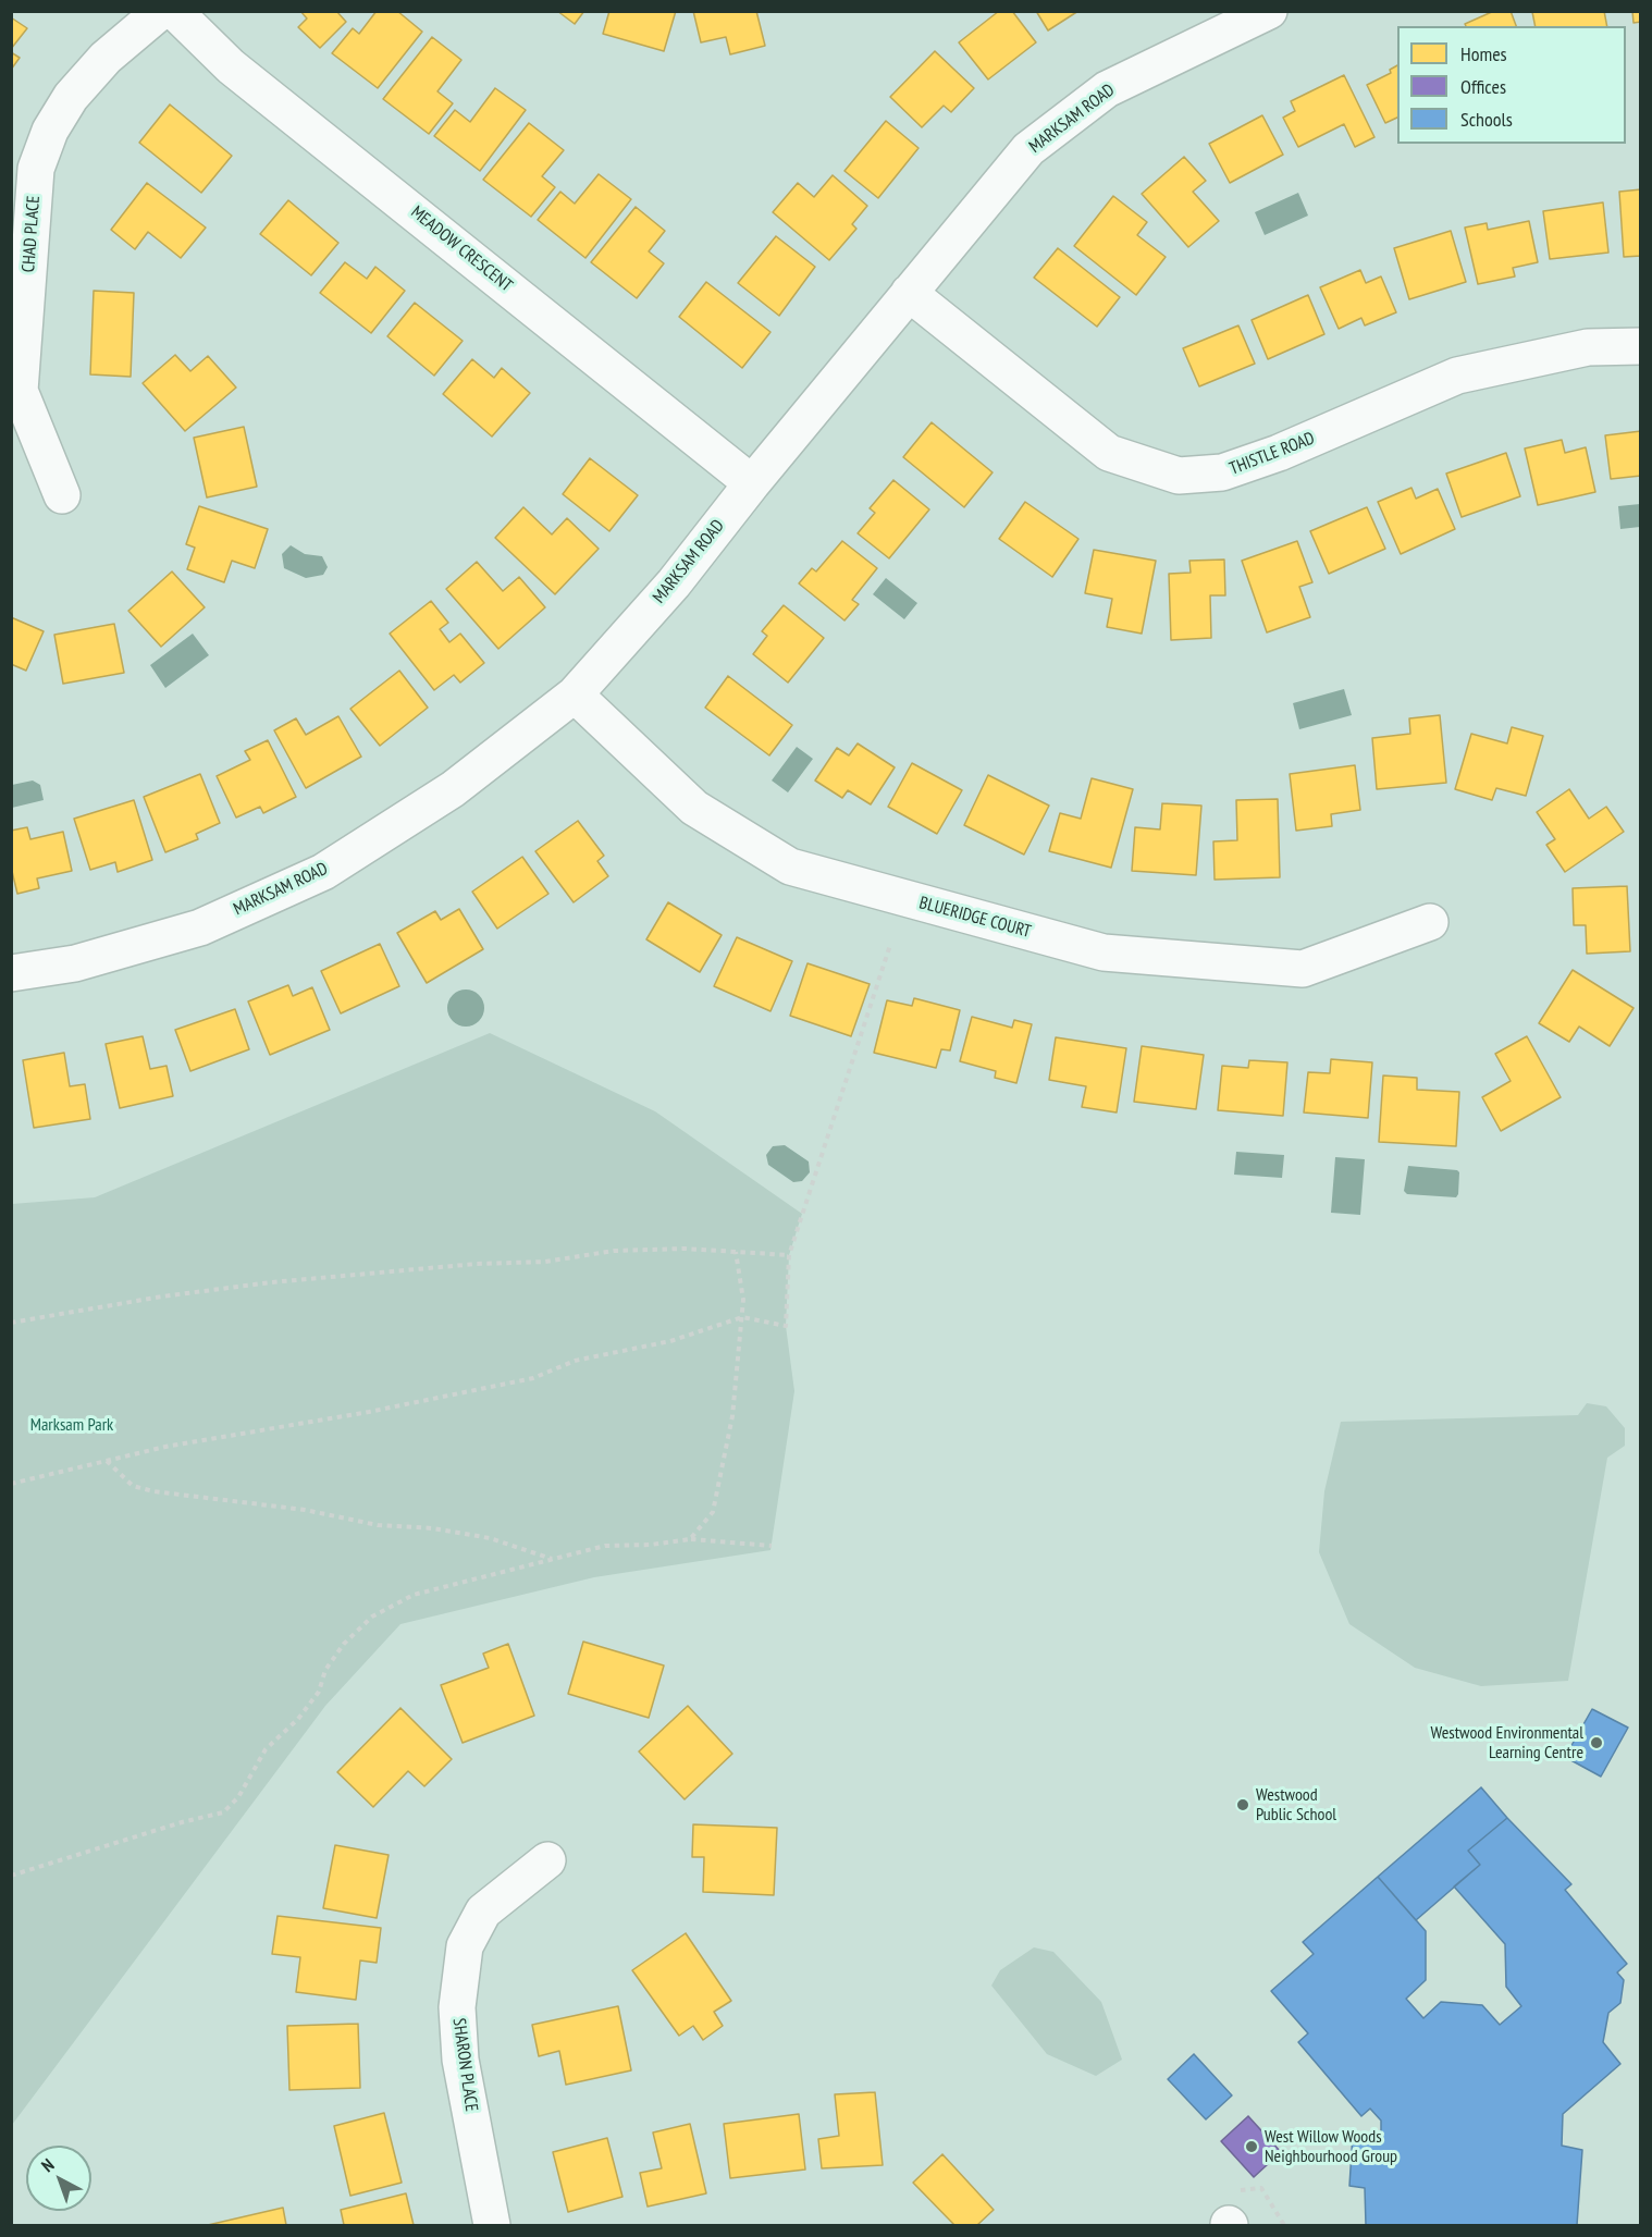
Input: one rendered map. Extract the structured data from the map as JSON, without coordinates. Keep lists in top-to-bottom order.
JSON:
{
  "streets": {
    "street": [
      "MARKSAM ROAD",
      "CHAD PLACE",
      "MEADOW CRESCENT",
      "THISTLE ROAD",
      "BLUERIDGE COURT",
      "SHARON PLACE"
    ]
  },
  "crossings": [
    ["MARKSAM ROAD", "MEADOW CRESCENT"],
    ["MARKSAM ROAD", "THISTLE ROAD"],
    ["MARKSAM ROAD", "BLUERIDGE COURT"]
  ],
  "parks": ["Marksam Park"],
  "places": ["Westwood Environmental Learning Centre", "Westwood Public School", "West Willow Woods Neighbourhood Group"],
  "legend": ["Homes", "Offices", "Schools"],
  "north": "top left"
}
